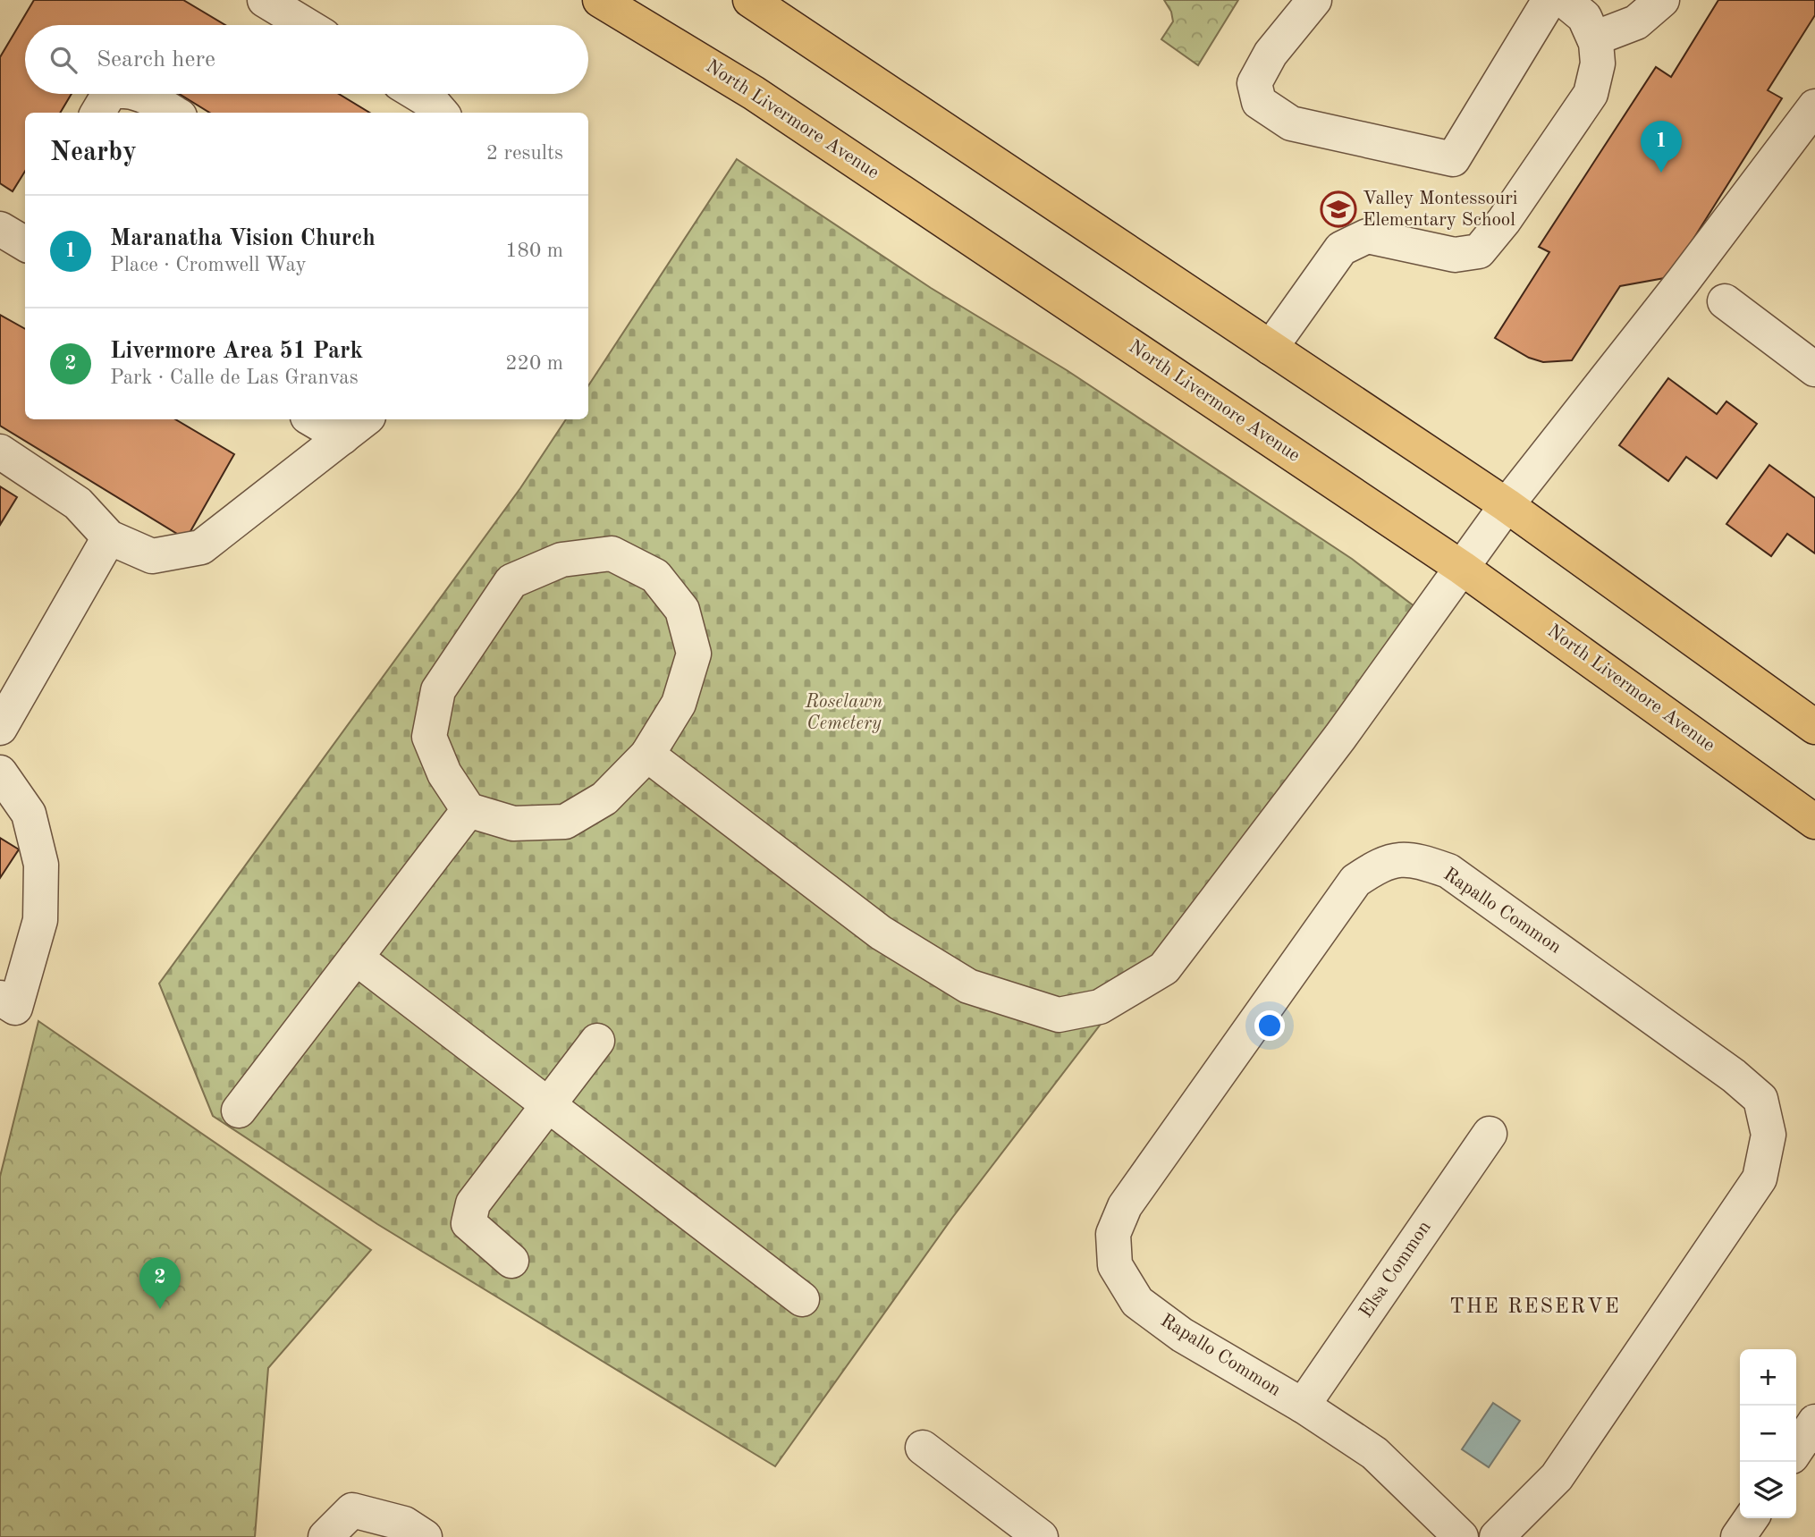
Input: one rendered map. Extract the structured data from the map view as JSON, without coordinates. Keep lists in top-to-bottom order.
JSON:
{
  "streets": {
    "main road": ["North Livermore Avenue"],
    "street": ["Rapallo Common", "Elsa Common"]
  },
  "crossings": [
    ["Rapallo Common", "Elsa Common"]
  ],
  "districts": ["THE RESERVE"],
  "parks": ["Roselawn Cemetery"],
  "places": {
    "school or university": ["Valley Montessouri Elementary School"]
  },
  "page": {
    "search": "Search here",
    "heading": ["Nearby", "2 results"],
    "pins": ["1", "2"],
    "list": [
      {
        "mark": "1",
        "name": "Maranatha Vision Church",
        "note": "Place · Cromwell Way",
        "value": "180 m"
      },
      {
        "mark": "2",
        "name": "Livermore Area 51 Park",
        "note": "Park · Calle de Las Granvas",
        "value": "220 m"
      }
    ],
    "map_buttons": ["+", "−"]
  }
}
